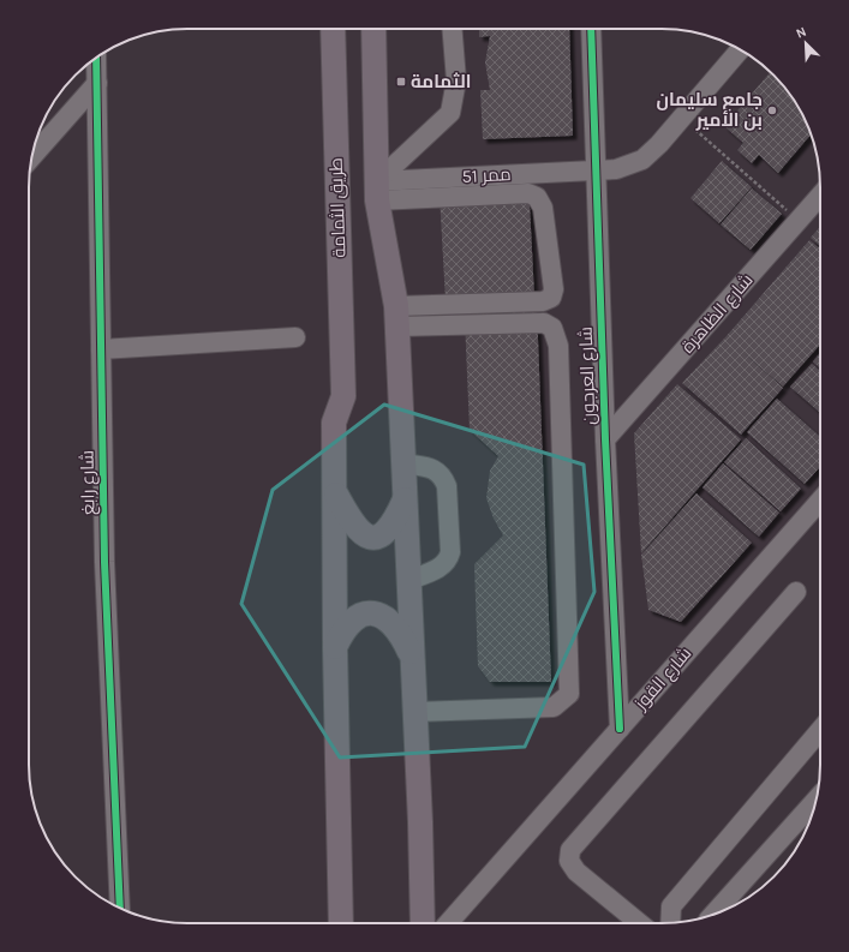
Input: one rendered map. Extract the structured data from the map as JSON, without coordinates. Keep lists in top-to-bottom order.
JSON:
{
  "streets": {
    "main road": ["طريق الثمامة"],
    "street": [
      "ممر 51",
      "شارع الظاهرة",
      "شارع العرجون",
      "شارع رابغ",
      "شارع القوز"
    ]
  },
  "crossings": [
    ["ممر 51", "شارع العرجون"],
    ["شارع الظاهرة", "شارع العرجون"],
    ["شارع العرجون", "شارع القوز"]
  ],
  "places": {
    "transit": ["الثمامة"],
    "other": ["جامع سليمان بن الأمير"]
  },
  "north": "top left"
}
